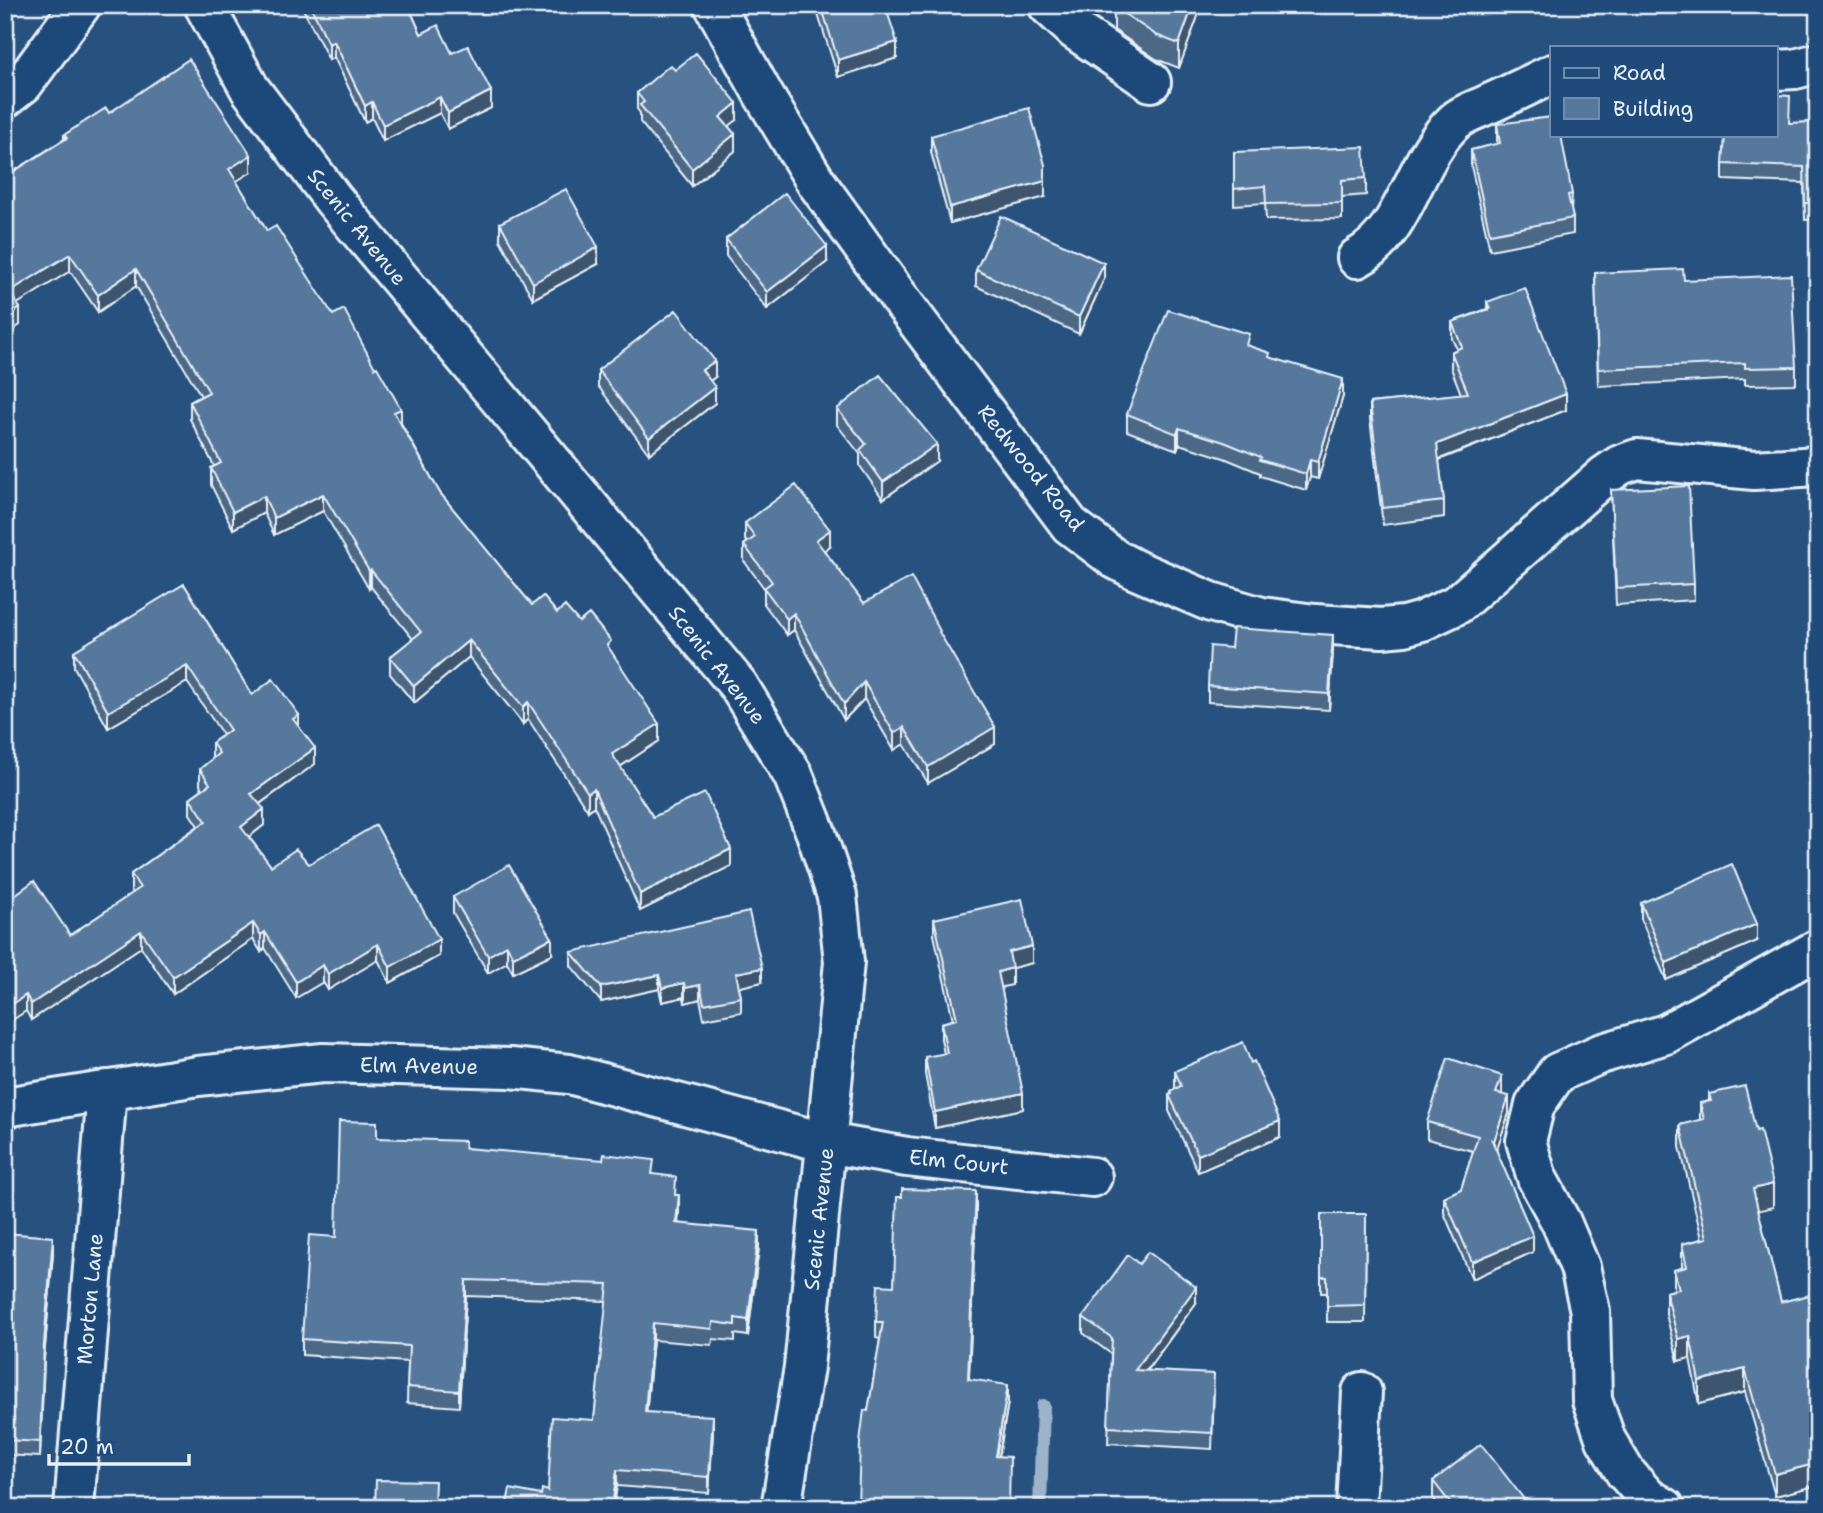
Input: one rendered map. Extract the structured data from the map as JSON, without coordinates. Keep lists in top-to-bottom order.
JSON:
{
  "streets": {
    "street": [
      "Scenic Avenue",
      "Redwood Road",
      "Elm Avenue",
      "Elm Court",
      "Morton Lane"
    ]
  },
  "crossings": [
    ["Scenic Avenue", "Elm Avenue"],
    ["Scenic Avenue", "Elm Court"],
    ["Elm Avenue", "Elm Court"],
    ["Elm Avenue", "Morton Lane"]
  ],
  "legend": ["Road", "Building"],
  "scale_bar": "20 m"
}
